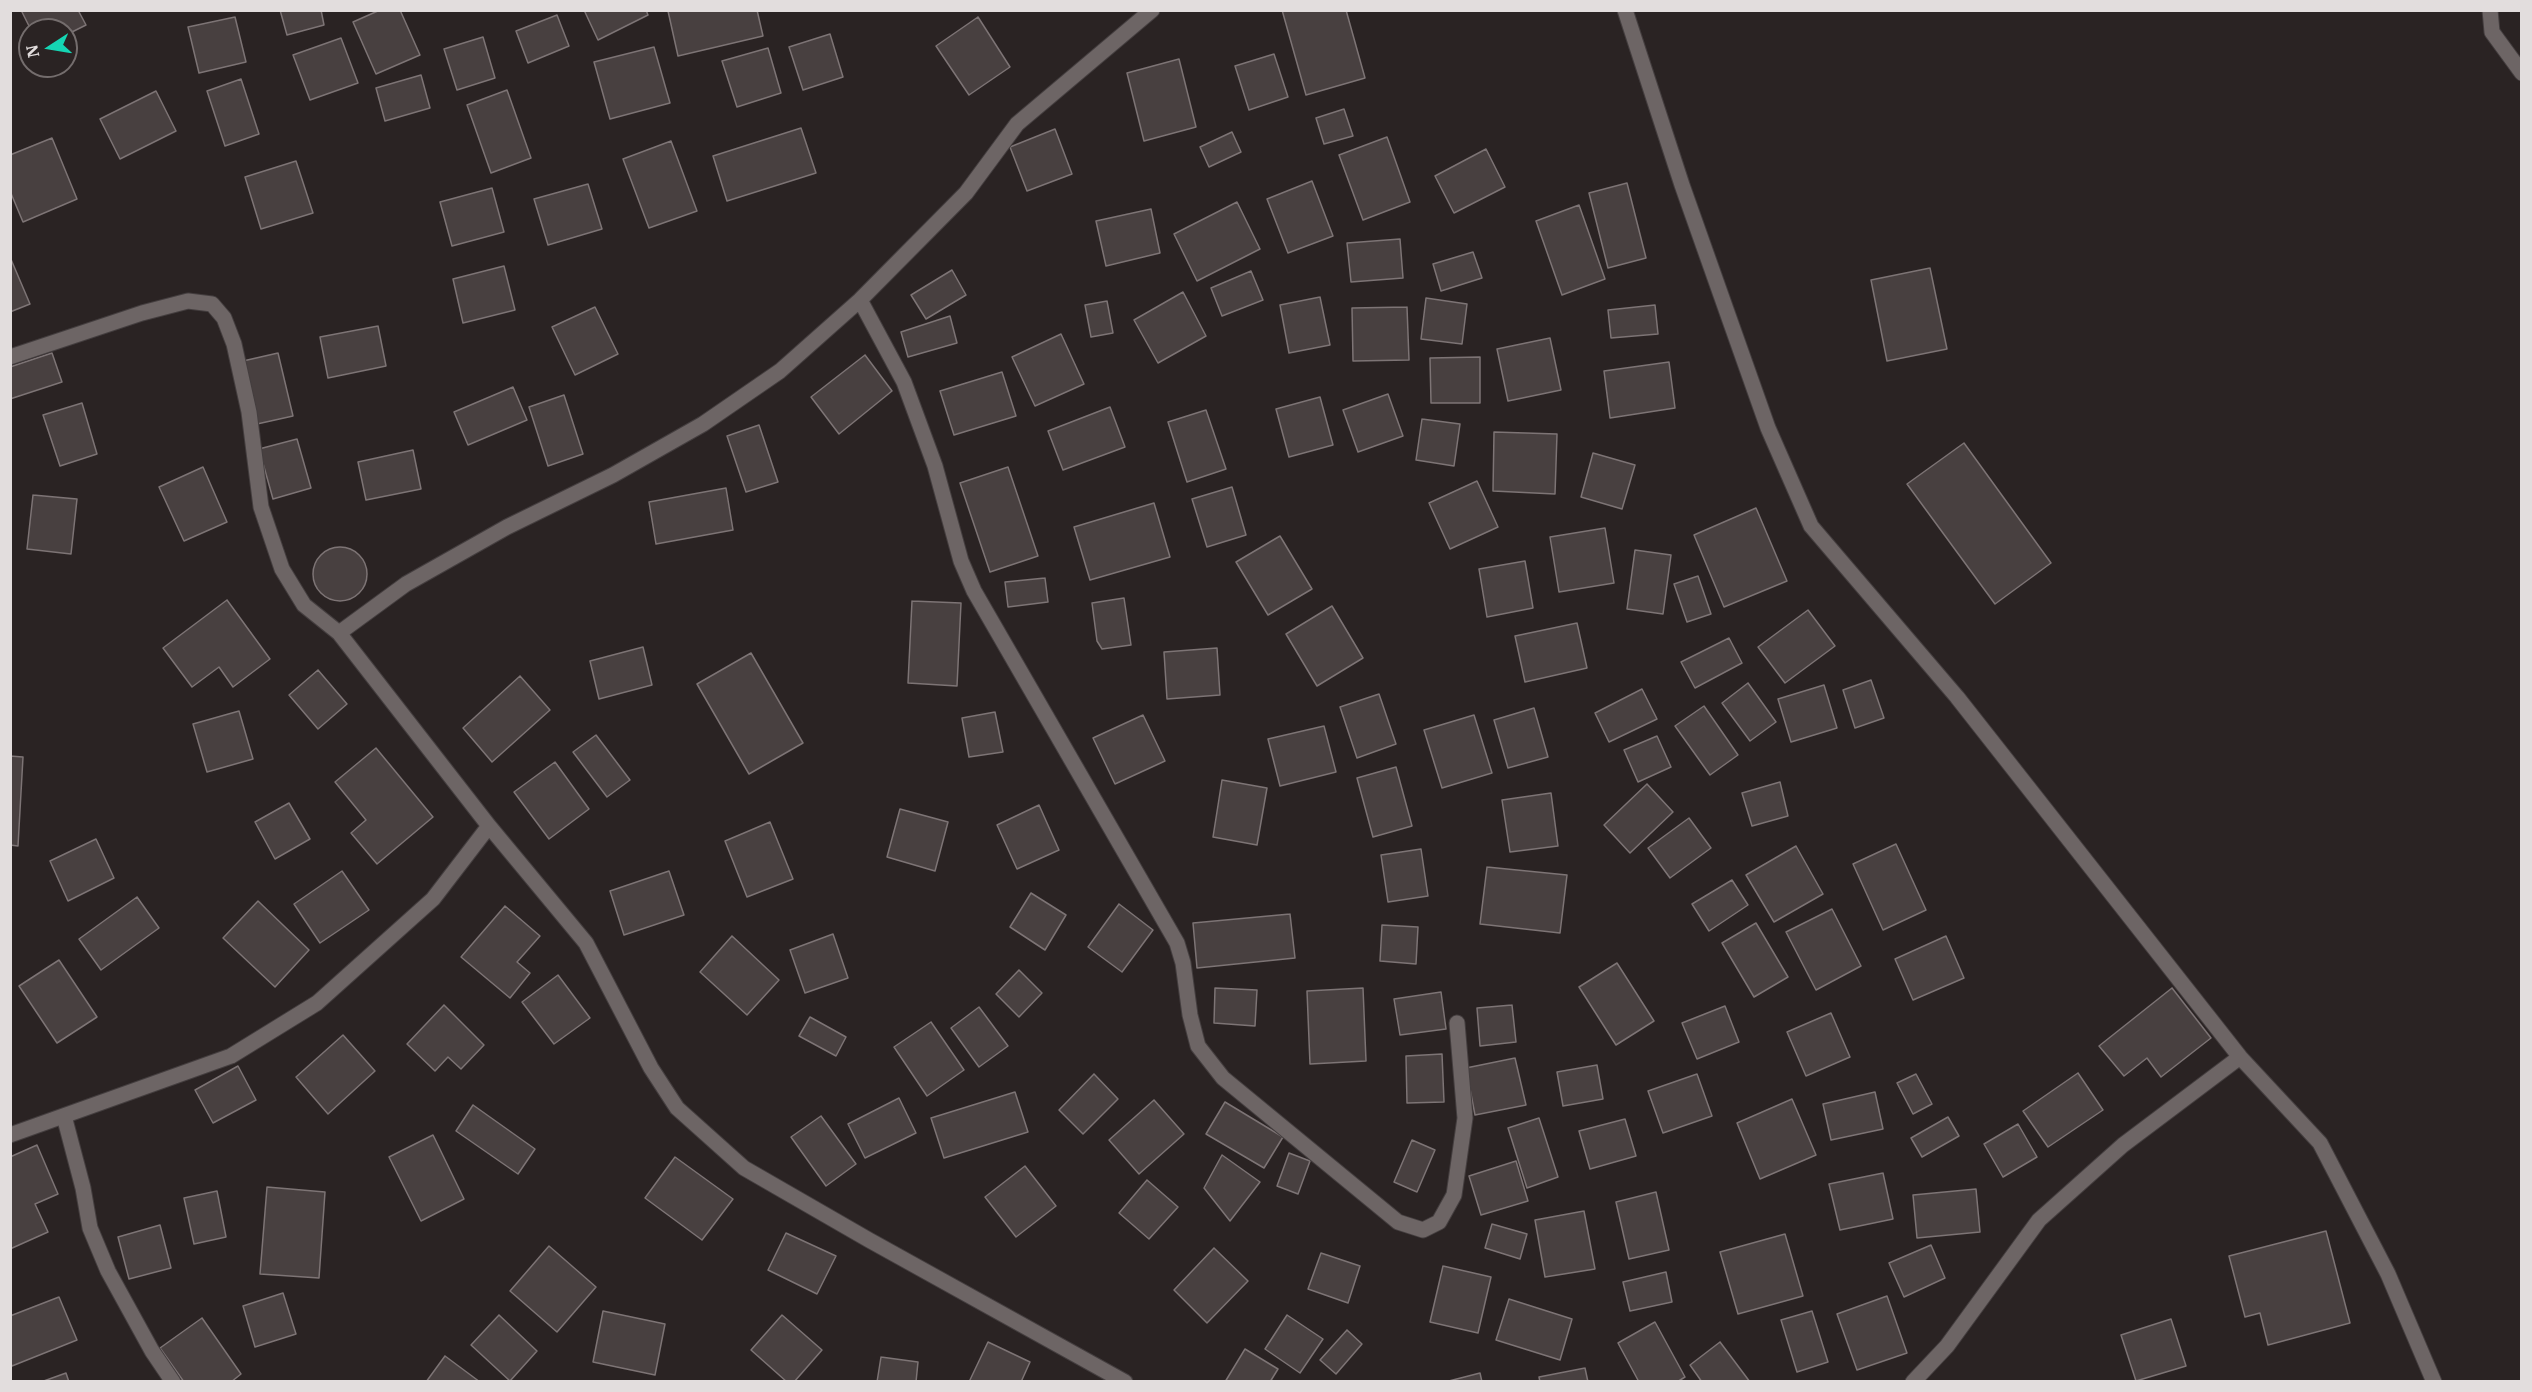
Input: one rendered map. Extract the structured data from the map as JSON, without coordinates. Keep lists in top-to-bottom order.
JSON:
{
  "north": "left"
}
